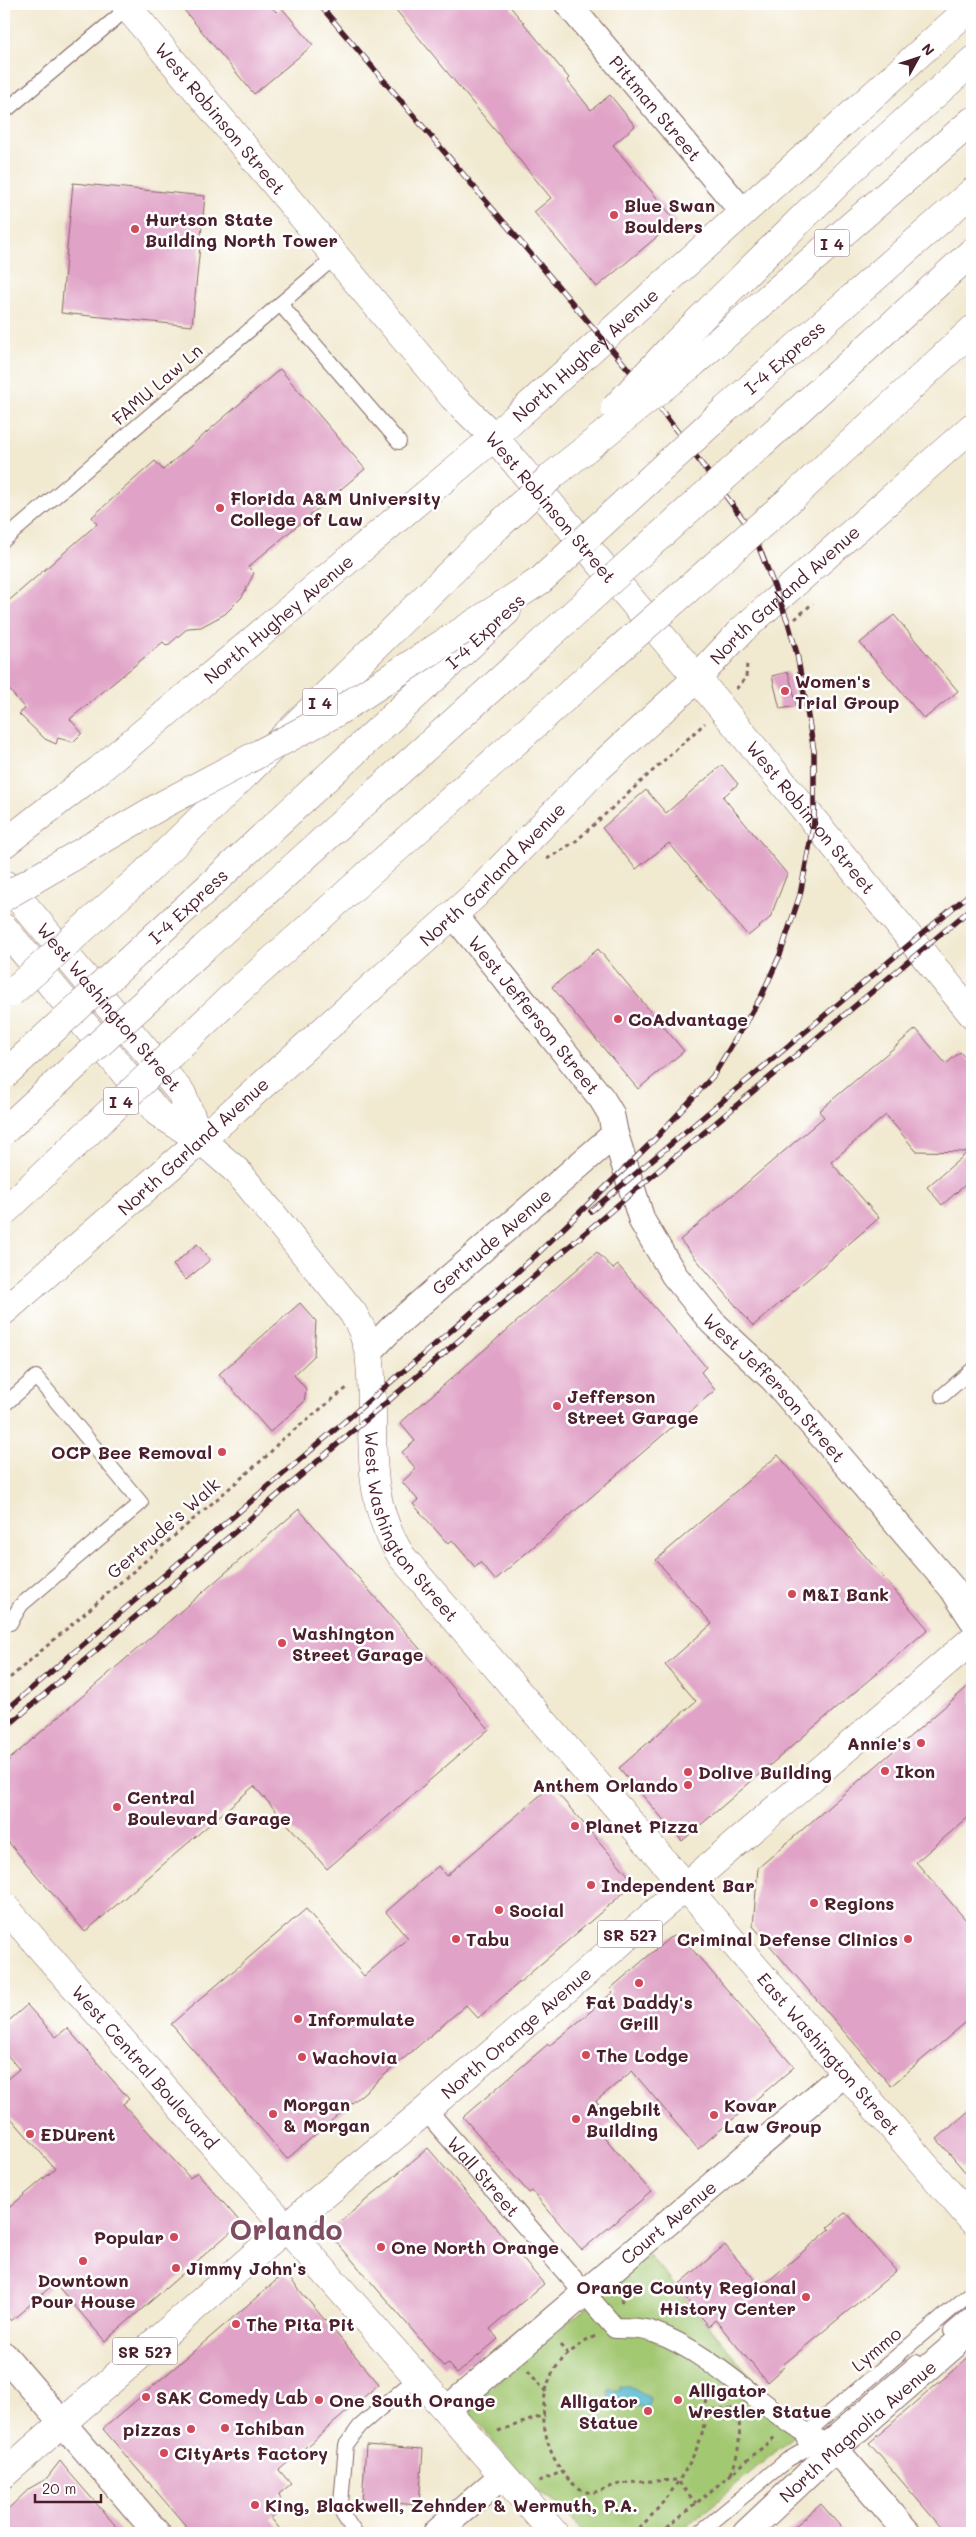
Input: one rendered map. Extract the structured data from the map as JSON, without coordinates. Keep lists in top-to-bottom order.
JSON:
{
  "streets": {
    "main road": [
      "West Robinson Street",
      "I 4",
      "North Hughey Avenue",
      "I-4 Express",
      "North Garland Avenue",
      "West Washington Street",
      "SR 527",
      "North Orange Avenue",
      "East Washington Street",
      "West Central Boulevard"
    ],
    "street": [
      "Pittman Street",
      "West Jefferson Street",
      "Gertrude Avenue",
      "Wall Street",
      "Court Avenue",
      "North Magnolia Avenue"
    ],
    "lane": ["FAMU Law Ln", "Lymmo"],
    "path": ["Gertrude's Walk"]
  },
  "crossings": [
    ["Pittman Street", "North Hughey Avenue"],
    ["West Robinson Street", "North Hughey Avenue"],
    ["West Robinson Street", "FAMU Law Ln"],
    ["West Robinson Street", "North Garland Avenue"],
    ["North Garland Avenue", "West Washington Street"],
    ["North Garland Avenue", "West Jefferson Street"],
    ["West Washington Street", "Gertrude Avenue"],
    ["West Washington Street", "North Orange Avenue"],
    ["West Washington Street", "East Washington Street"],
    ["West Jefferson Street", "Gertrude Avenue"],
    ["SR 527", "North Orange Avenue"],
    ["SR 527", "West Central Boulevard"],
    ["North Orange Avenue", "East Washington Street"],
    ["North Orange Avenue", "West Central Boulevard"],
    ["North Orange Avenue", "Wall Street"],
    ["East Washington Street", "Court Avenue"],
    ["West Central Boulevard", "Court Avenue"],
    ["Wall Street", "Court Avenue"],
    ["Lymmo", "North Magnolia Avenue"]
  ],
  "districts": ["Orlando"],
  "places": [
    "Blue Swan Boulders",
    "Hurtson State Building North Tower",
    "Florida A&M University College of Law",
    "Women's Trial Group",
    "CoAdvantage",
    "Jefferson Street Garage",
    "OCP Bee Removal",
    "M&I Bank",
    "Washington Street Garage",
    "Annie's",
    "Ikon",
    "Dolive Building",
    "Anthem Orlando",
    "Central Boulevard Garage",
    "Planet Pizza",
    "Independent Bar",
    "Regions",
    "Social",
    "Tabu",
    "Criminal Defense Clinics",
    "Fat Daddy's Grill",
    "Informulate",
    "The Lodge",
    "Wachovia",
    "Morgan & Morgan",
    "Kovar Law Group",
    "Angebilt Building",
    "EDUrent",
    "Popular",
    "One North Orange",
    "Downtown Pour House",
    "Jimmy John's",
    "Orange County Regional History Center",
    "The Pita Pit",
    "SAK Comedy Lab",
    "One South Orange",
    "Alligator Wrestler Statue",
    "Alligator Statue",
    "Ichiban",
    "pizzas",
    "CityArts Factory",
    "King, Blackwell, Zehnder & Wermuth, P.A."
  ],
  "scale_bar": "20 m",
  "north": "top right"
}
